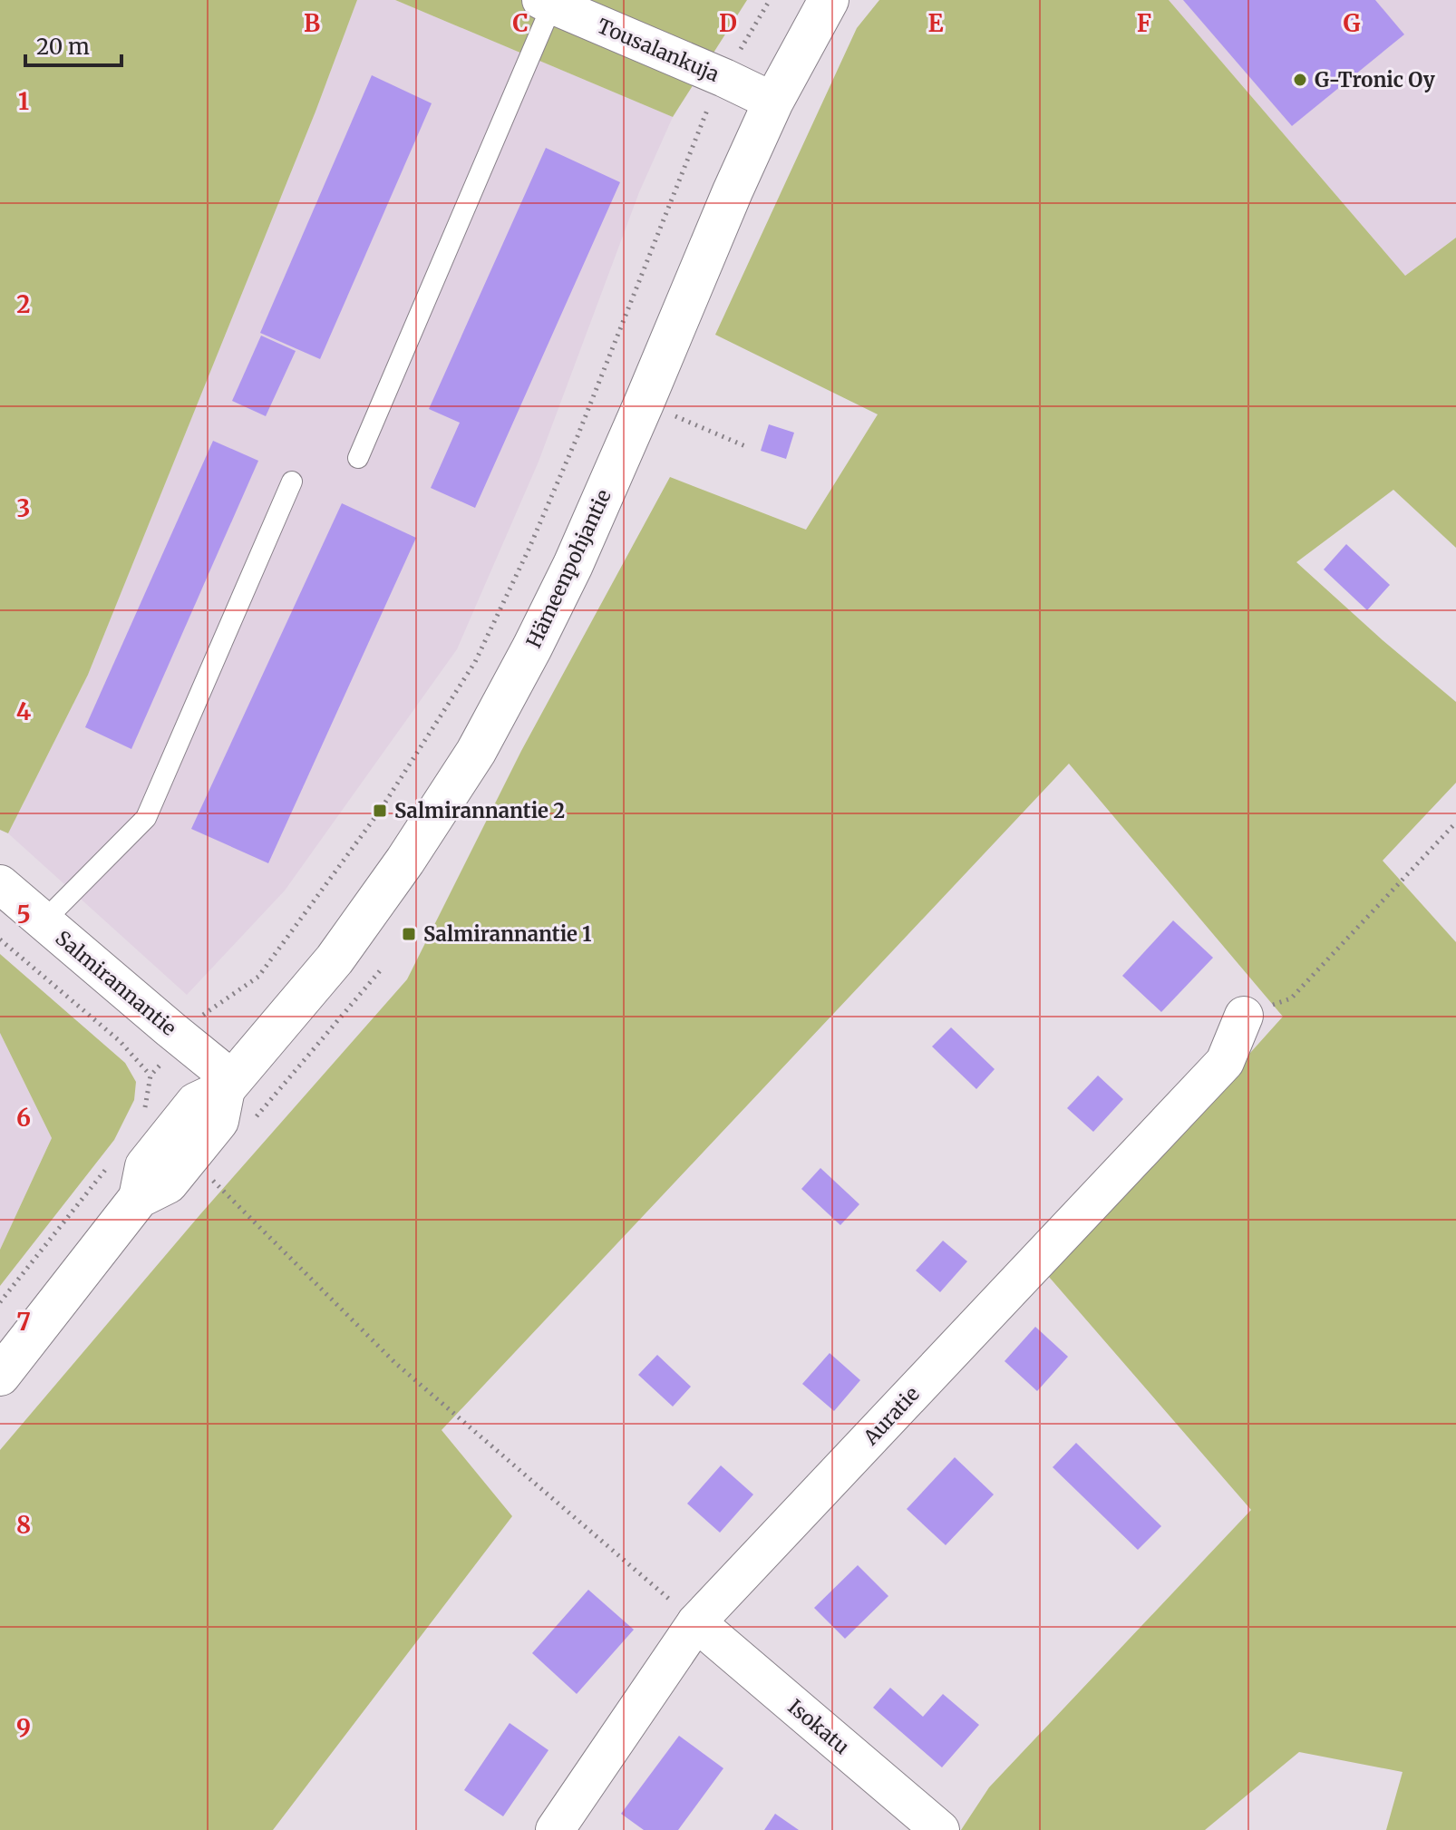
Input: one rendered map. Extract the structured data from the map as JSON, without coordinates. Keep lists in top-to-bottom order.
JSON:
{
  "streets": {
    "main road": ["Hämeenpohjantie"],
    "street": [
      "Tousalankuja",
      "Salmirannantie",
      "Auratie",
      "Isokatu"
    ]
  },
  "crossings": [
    ["Tousalankuja", "Hämeenpohjantie"],
    ["Hämeenpohjantie", "Salmirannantie"],
    ["Auratie", "Isokatu"]
  ],
  "places": {
    "other": ["G-Tronic Oy"],
    "transit": ["Salmirannantie 2", "Salmirannantie 1"]
  },
  "scale_bar": "20 m",
  "grid": {
    "columns": [
      "B",
      "C",
      "D",
      "E",
      "F",
      "G"
    ],
    "rows": [
      "1",
      "2",
      "3",
      "4",
      "5",
      "6",
      "7",
      "8",
      "9"
    ]
  }
}
